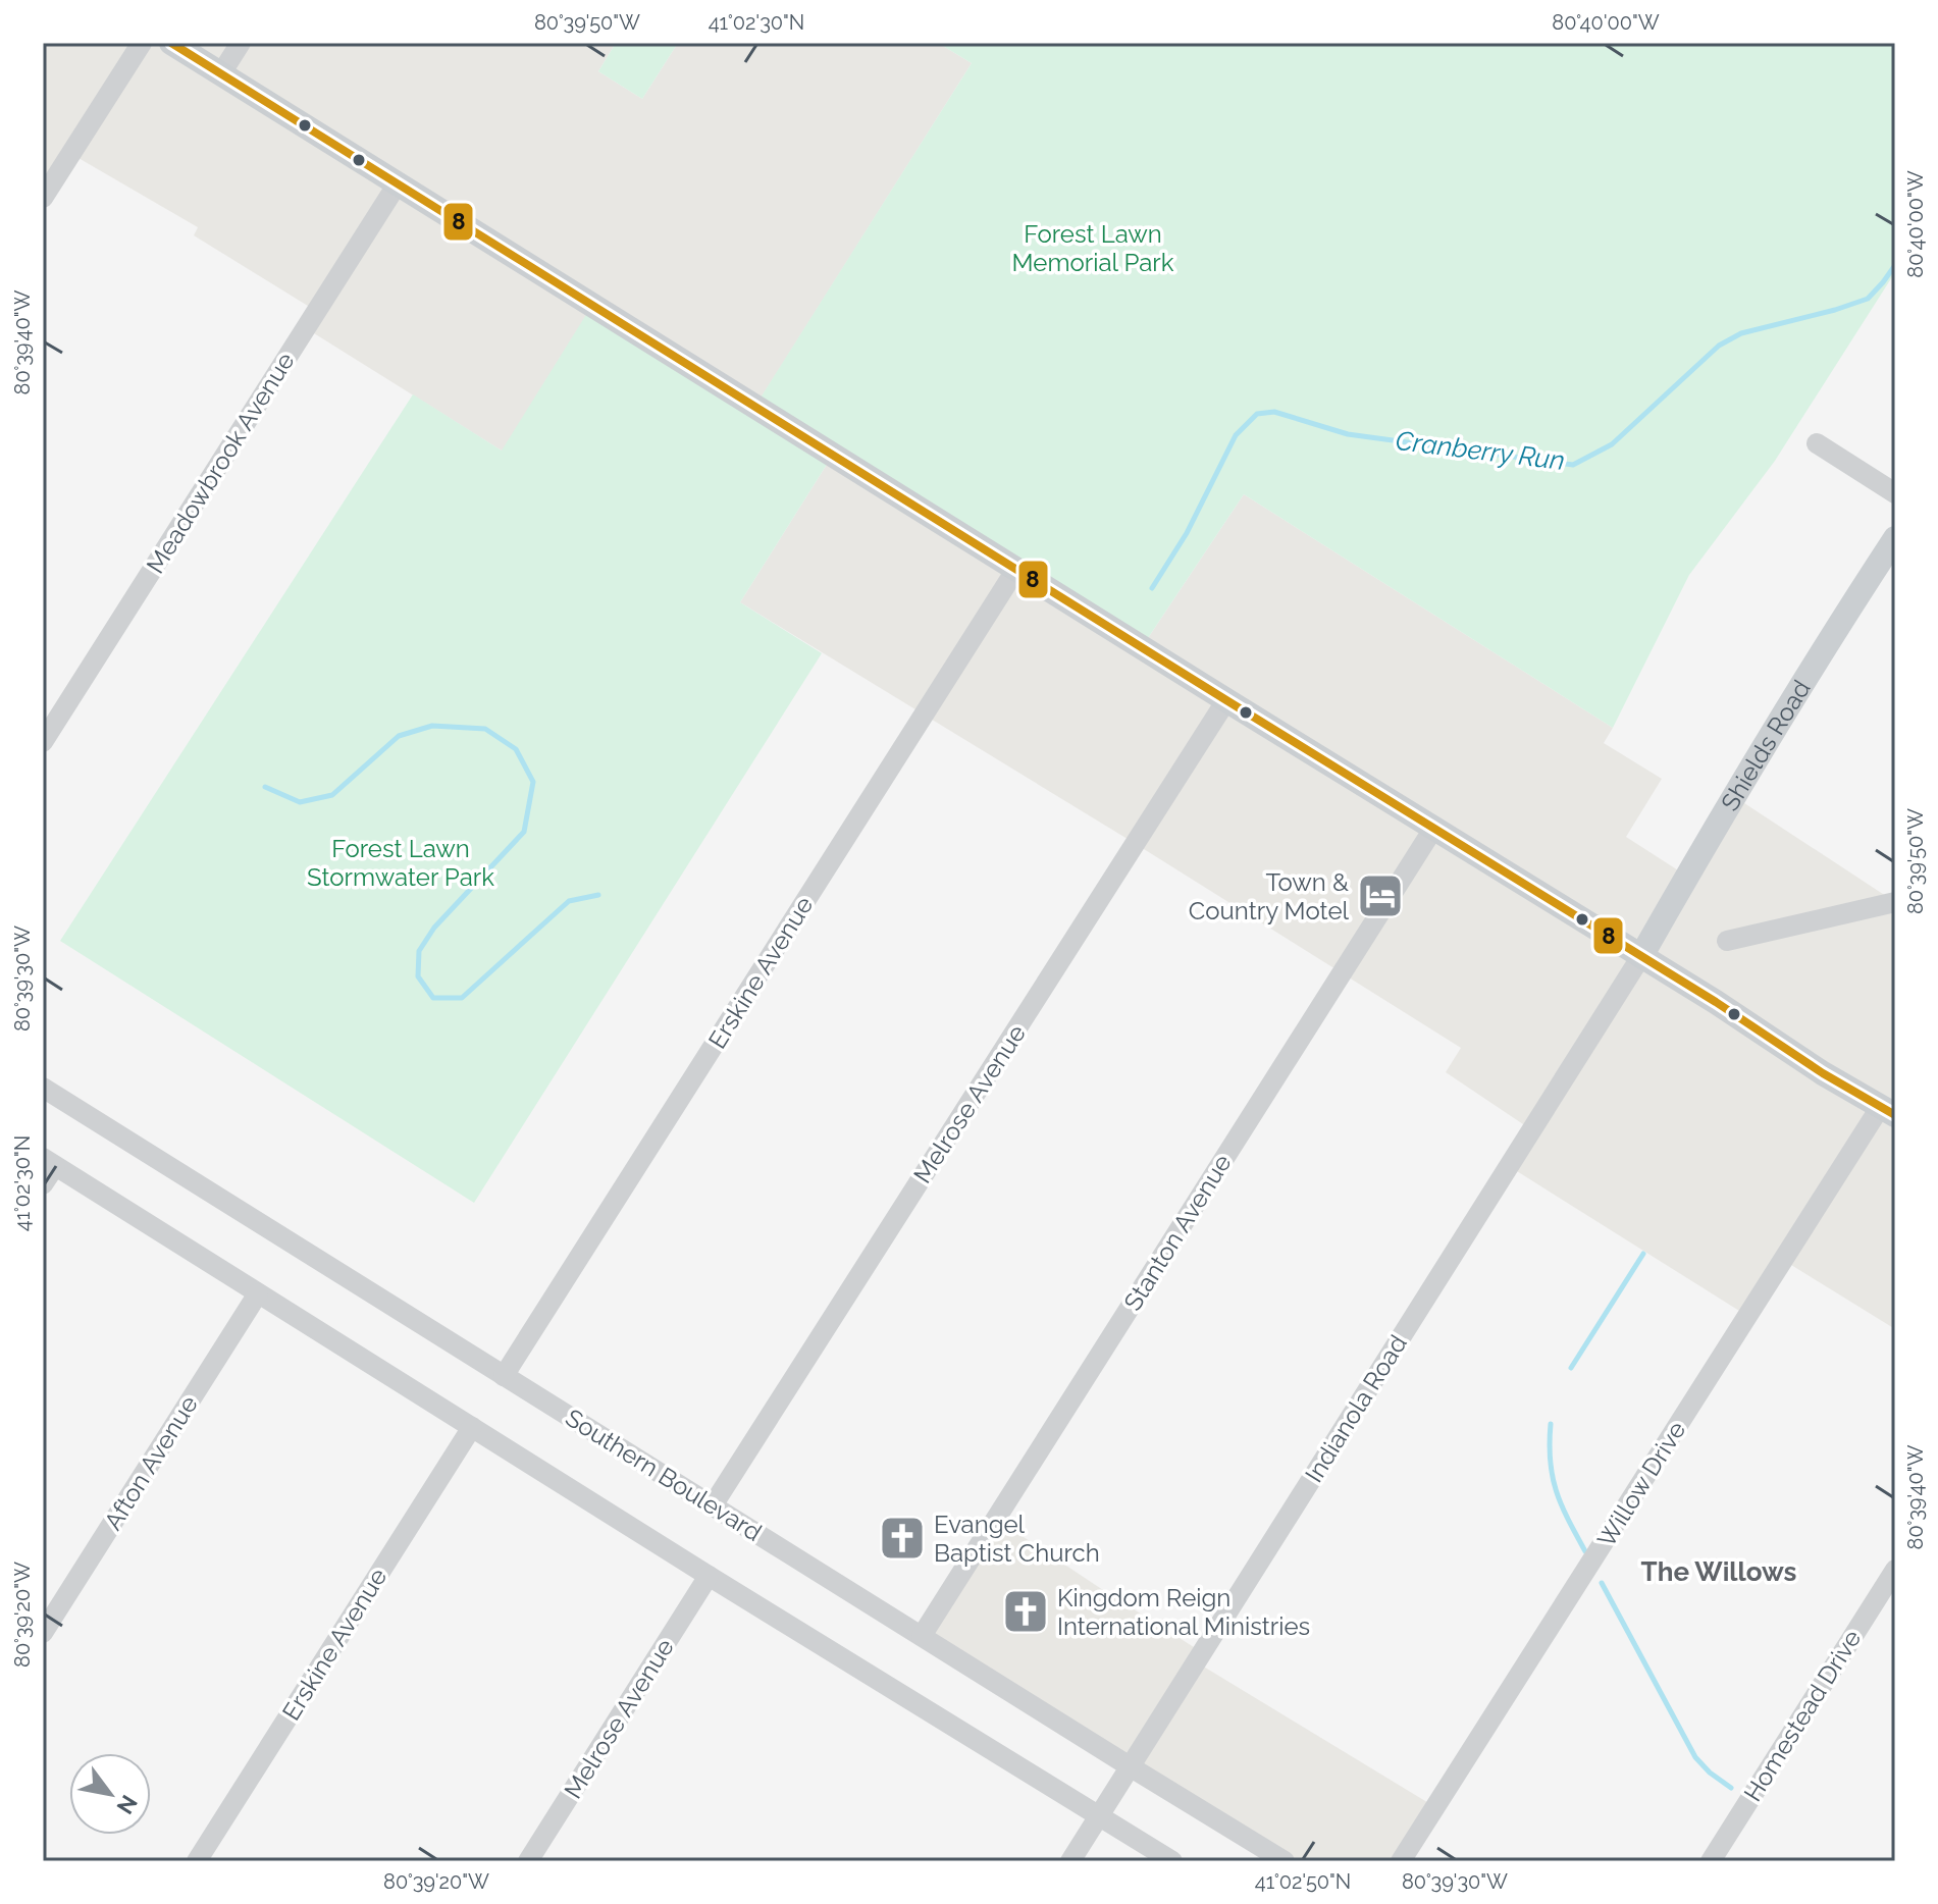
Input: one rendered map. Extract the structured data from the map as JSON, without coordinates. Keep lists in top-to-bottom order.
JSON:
{
  "streets": {
    "main road": ["Shields Road"],
    "street": [
      "Meadowbrook Avenue",
      "Erskine Avenue",
      "Melrose Avenue",
      "Stanton Avenue",
      "Indianola Road",
      "Afton Avenue",
      "Southern Boulevard",
      "Willow Drive",
      "Homestead Drive"
    ]
  },
  "crossings": [
    ["Shields Road", "Indianola Road"],
    ["Erskine Avenue", "Southern Boulevard"],
    ["Melrose Avenue", "Southern Boulevard"],
    ["Stanton Avenue", "Southern Boulevard"],
    ["Indianola Road", "Southern Boulevard"]
  ],
  "districts": ["The Willows"],
  "water": ["Cranberry Run"],
  "parks": ["Forest Lawn Memorial Park", "Forest Lawn Stormwater Park"],
  "places": {
    "hotel": ["Town & Country Motel"],
    "church": ["Evangel Baptist Church", "Kingdom Reign International Ministries"]
  },
  "lines": ["transit line 8"],
  "north": "bottom right",
  "coordinates": [
    "80°39'50\"W",
    "41°02'30\"N",
    "80°40'00\"W",
    "80°39'40\"W",
    "80°39'30\"W",
    "80°39'20\"W",
    "41°02'50\"N"
  ]
}
